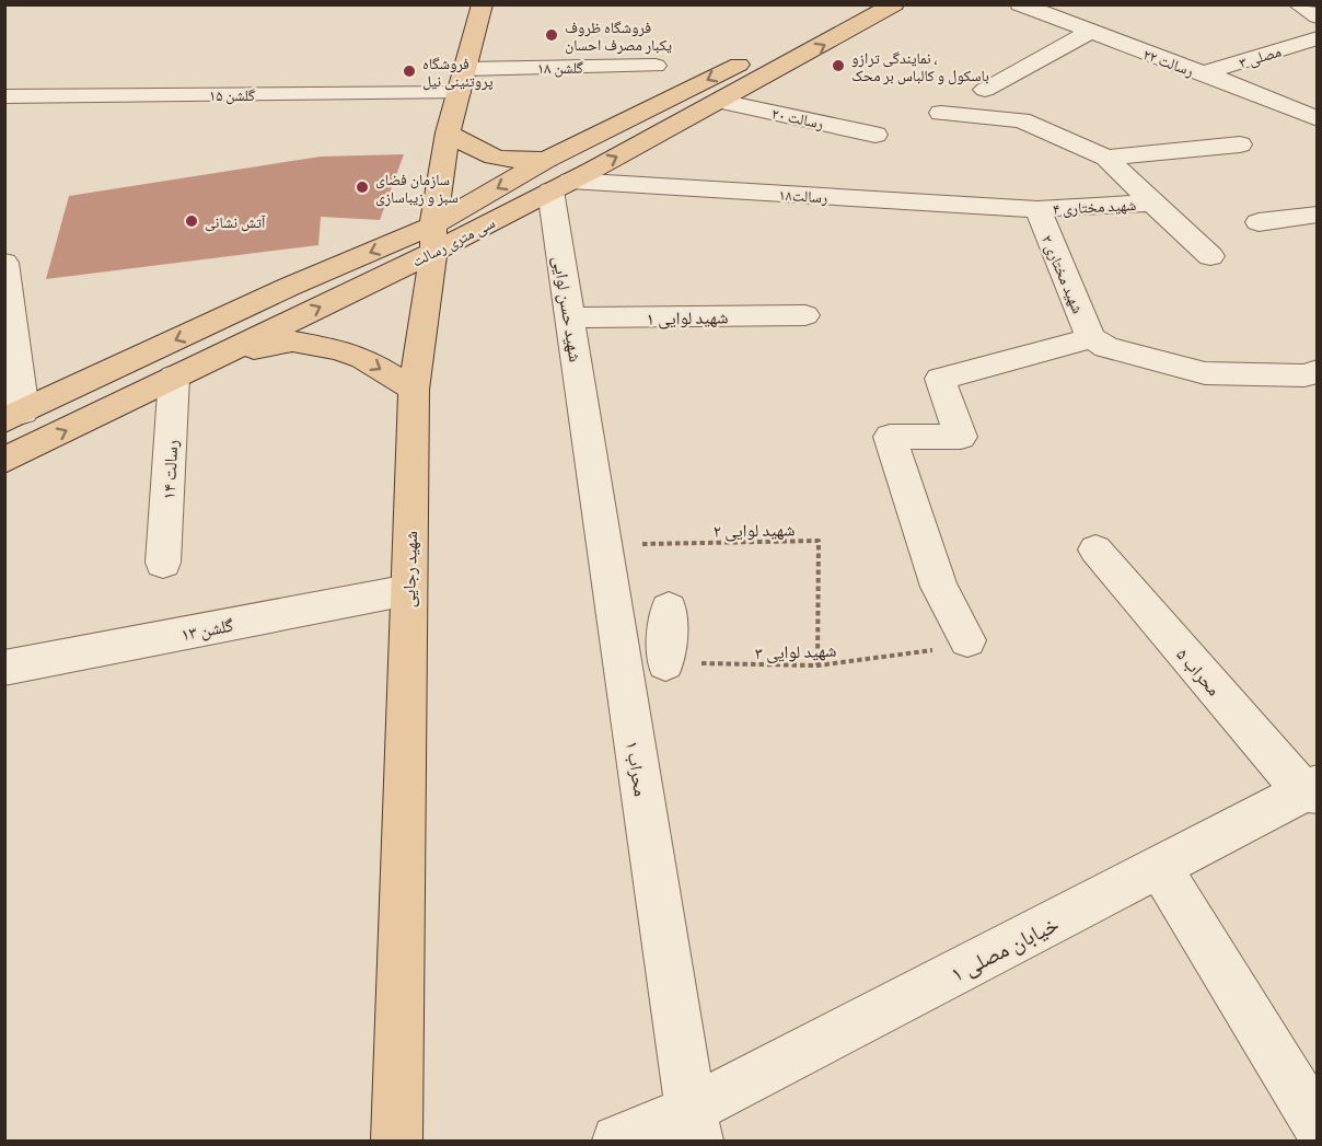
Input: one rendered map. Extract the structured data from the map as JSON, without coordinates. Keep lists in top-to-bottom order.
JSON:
{
  "streets": {
    "main road": ["سی متری رسالت", "شهید رجایی"],
    "street": [
      "۳ مصلی",
      "۲۲ رسالت",
      "۱۸ گلشن",
      "گلشن ۱۵",
      "۲۰ رسالت",
      "رسالت۱۸",
      "۴ شهید مختاری",
      "۲ شهید مختاری",
      "شهید حسن لوایی",
      "۱ شهید لوایی",
      "۱۴ رسالت",
      "۱۳ گلشن",
      "۵ محراب",
      "۱ محراب",
      "خیابان مصلی ۱"
    ],
    "path": ["۲ شهید لوایی", "۳ شهید لوایی"]
  },
  "crossings": [
    ["۳ مصلی", "۲۲ رسالت"],
    ["۱۸ گلشن", "شهید رجایی"],
    ["گلشن ۱۵", "شهید رجایی"],
    ["۲۰ رسالت", "سی متری رسالت"],
    ["رسالت۱۸", "۴ شهید مختاری"],
    ["رسالت۱۸", "سی متری رسالت"],
    ["رسالت۱۸", "۲ شهید مختاری"],
    ["رسالت۱۸", "شهید حسن لوایی"],
    ["۴ شهید مختاری", "۲ شهید مختاری"],
    ["سی متری رسالت", "شهید حسن لوایی"],
    ["سی متری رسالت", "۱۴ رسالت"],
    ["سی متری رسالت", "شهید رجایی"],
    ["شهید حسن لوایی", "۱ شهید لوایی"],
    ["شهید حسن لوایی", "۱ محراب"],
    ["۲ شهید لوایی", "۳ شهید لوایی"],
    ["۲ شهید لوایی", "۱ محراب"],
    ["شهید رجایی", "۱۳ گلشن"],
    ["۵ محراب", "خیابان مصلی ۱"],
    ["۱ محراب", "خیابان مصلی ۱"]
  ],
  "places": [
    "فروشگاه ظروف یکبار مصرف احسان",
    "نمایندگی ترازو ، باسکول و کالباس بر محک",
    "فروشگاه پروتئینی نیل",
    "سازمان فضای سبز و زیباسازی",
    "آتش نشانی"
  ]
}
